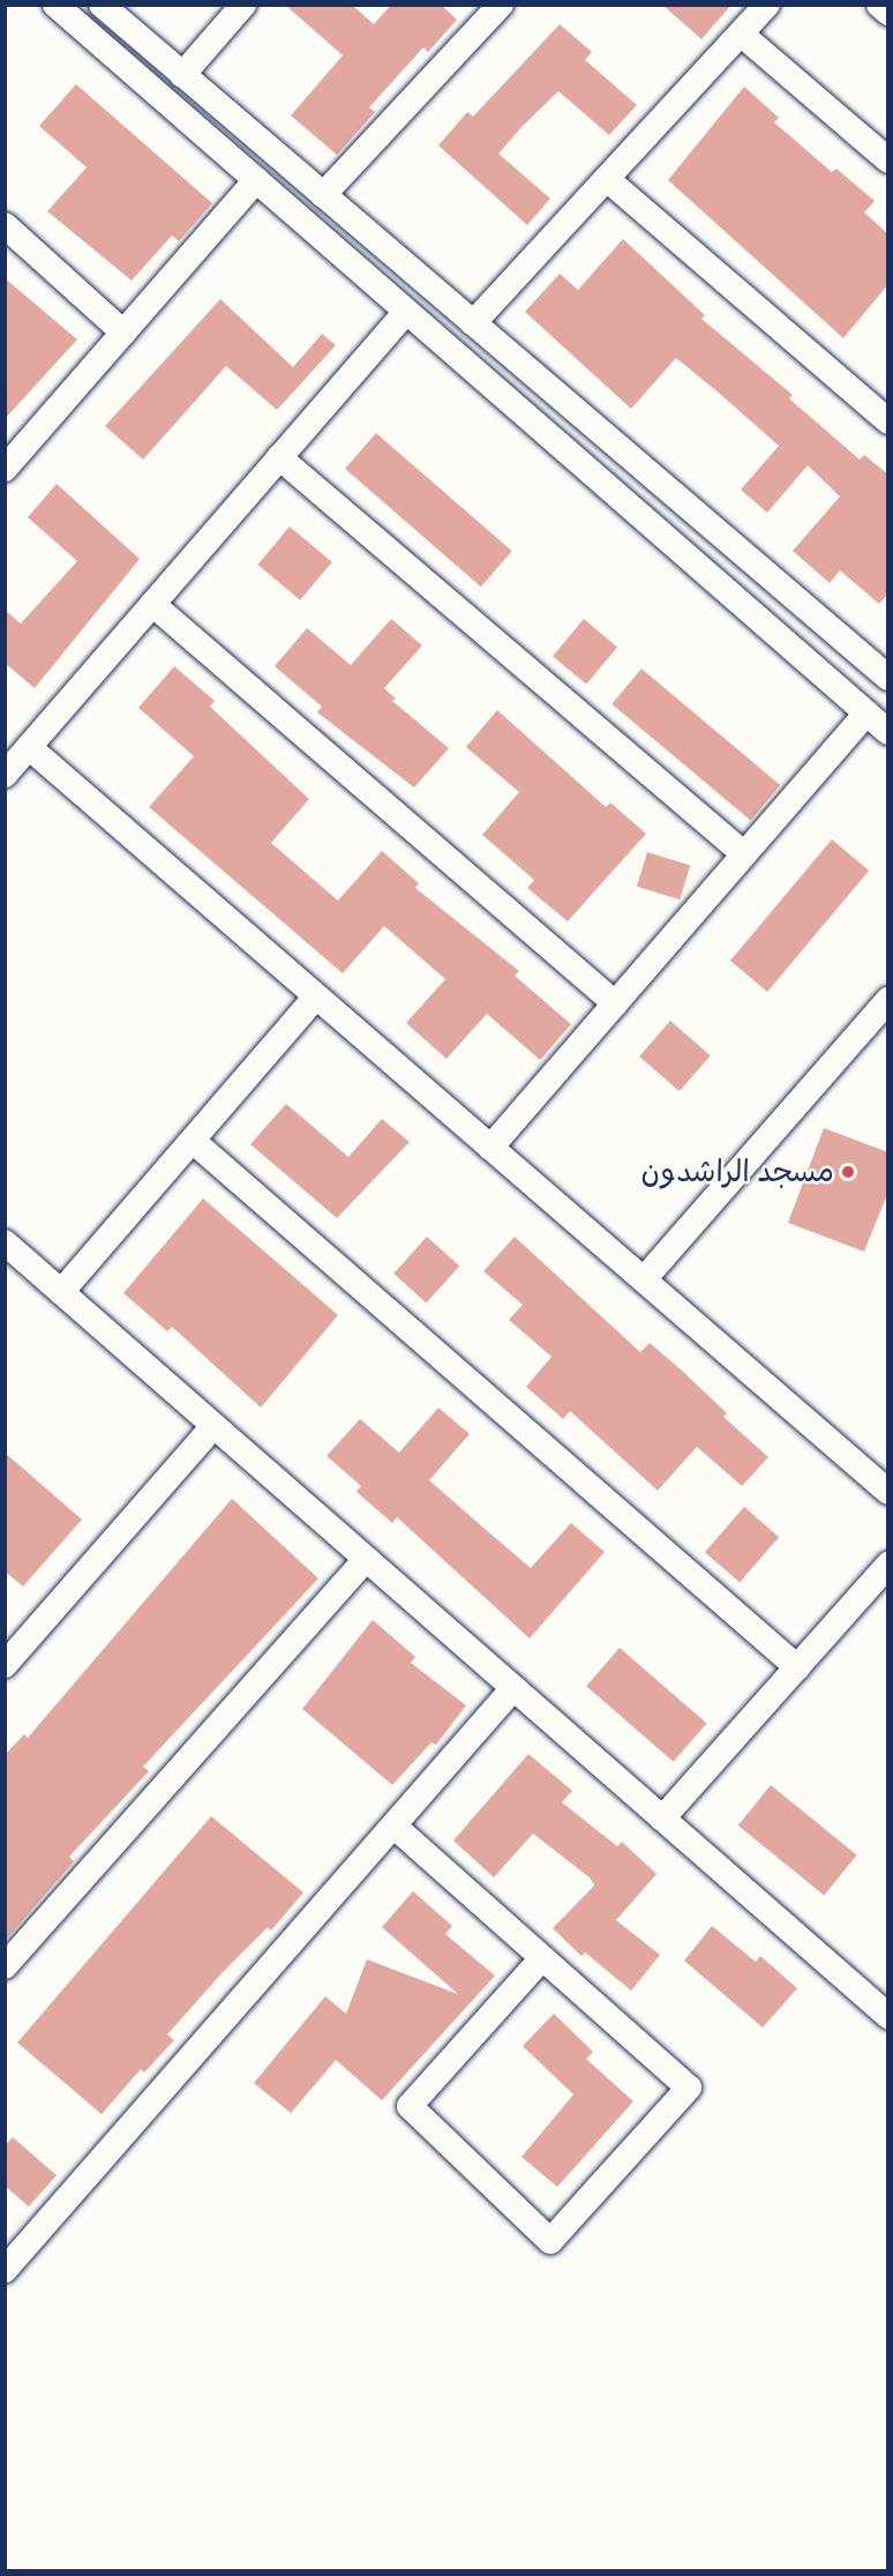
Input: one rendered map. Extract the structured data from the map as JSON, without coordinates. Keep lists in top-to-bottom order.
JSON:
{
  "places": ["مسجد الراشدون"]
}
